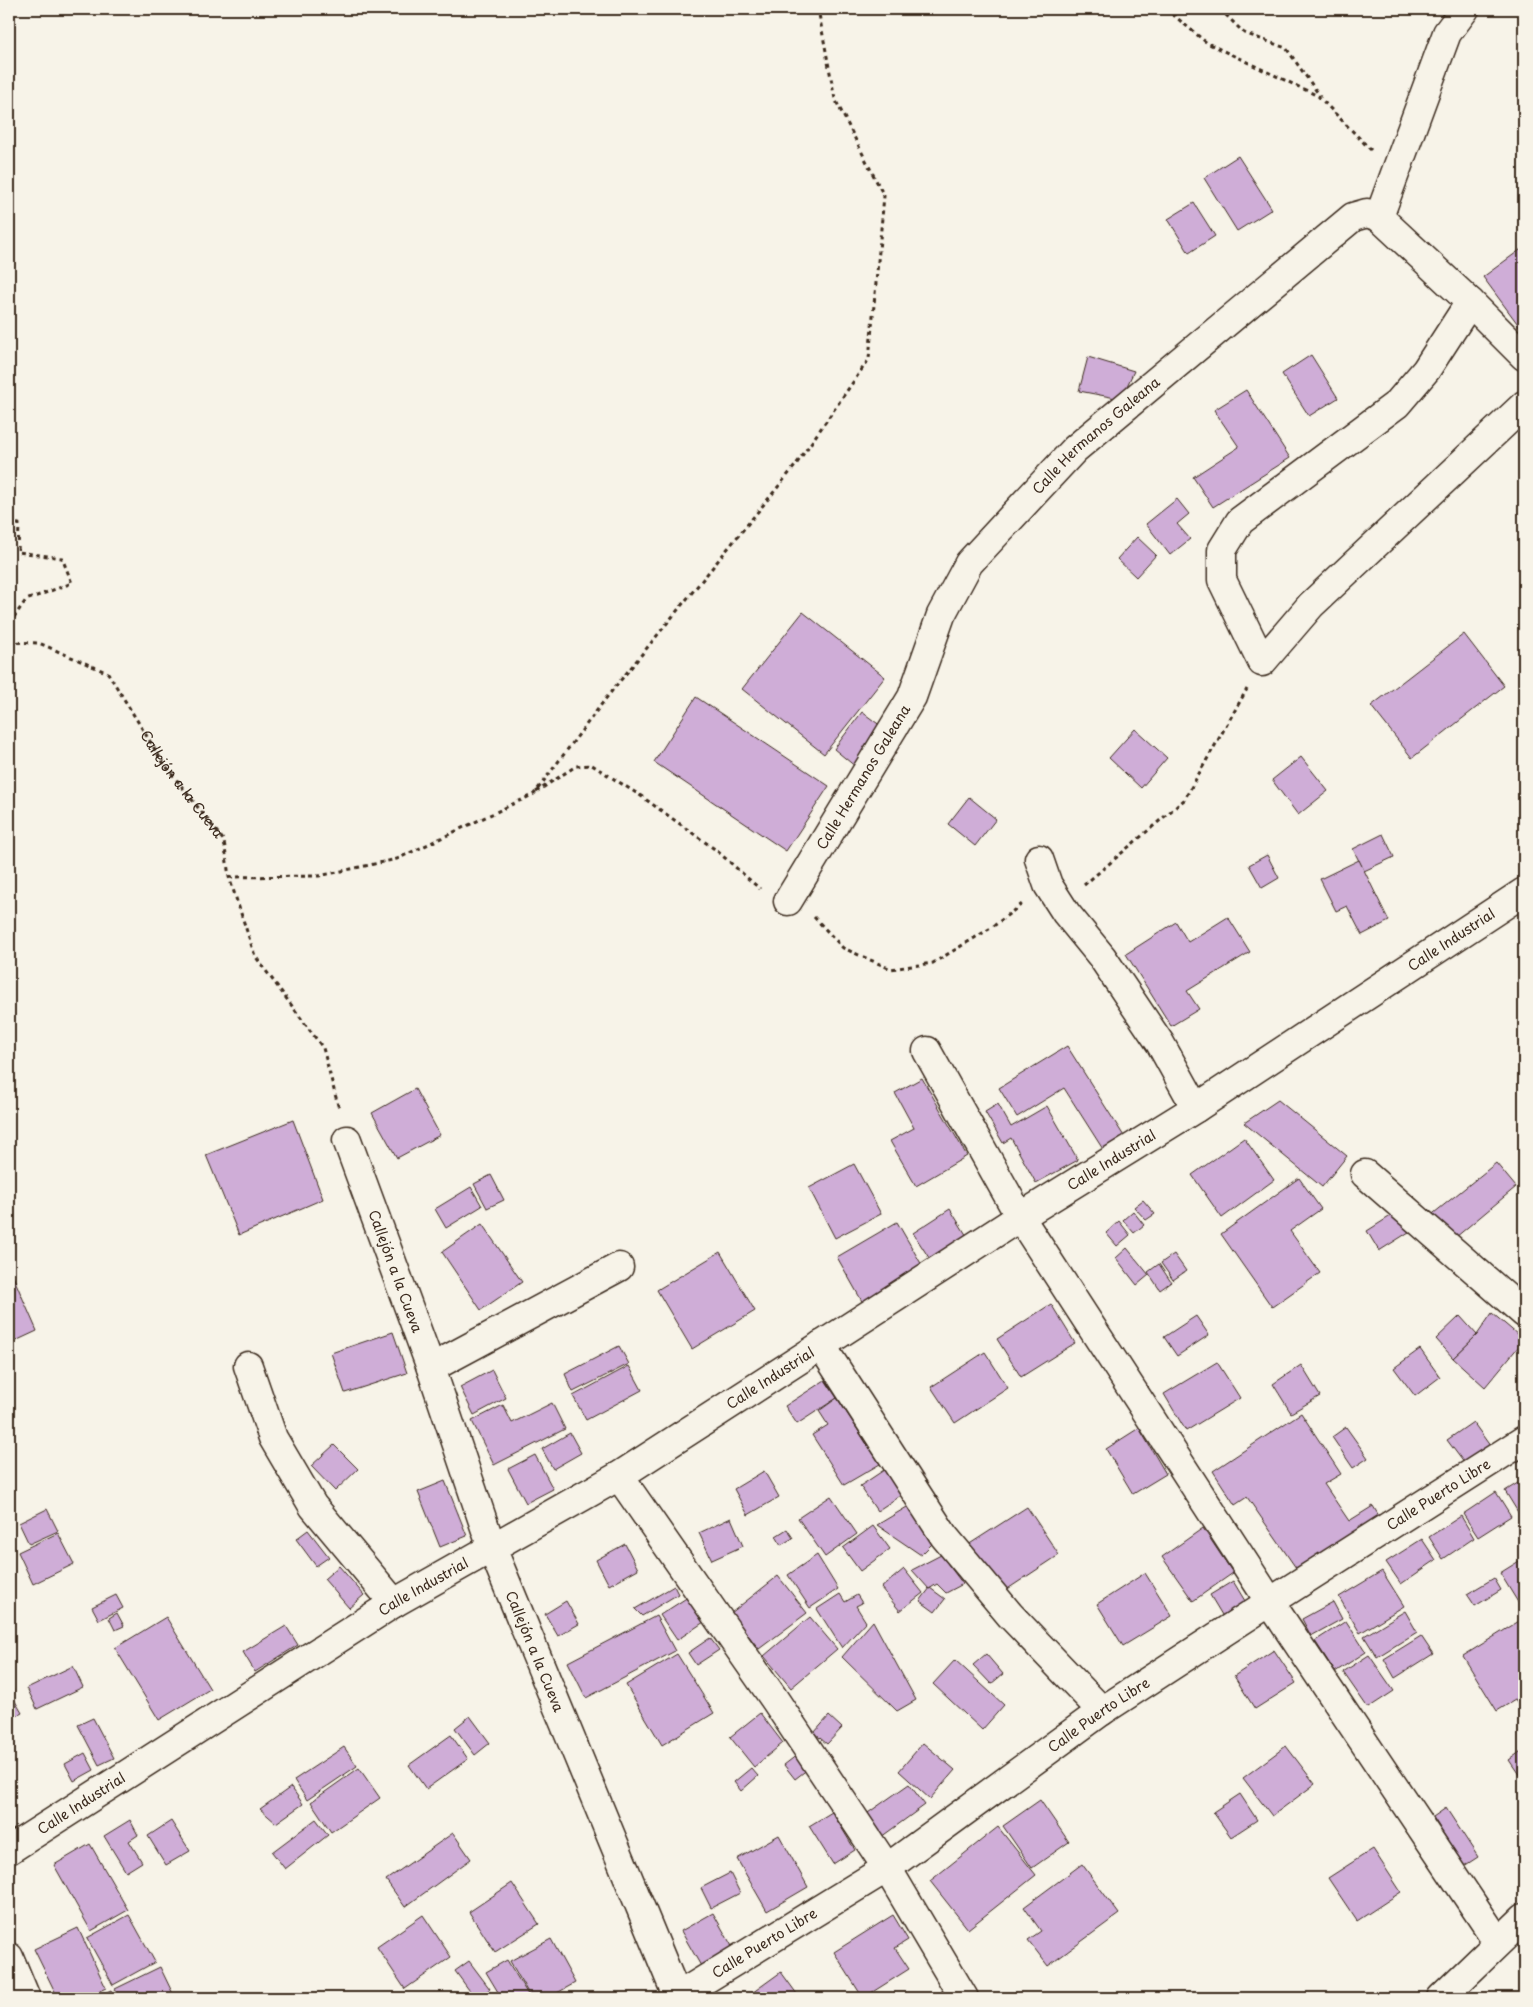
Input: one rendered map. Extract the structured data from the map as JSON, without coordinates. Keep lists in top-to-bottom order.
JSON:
{
  "streets": {
    "street": [
      "Calle Hermanos Galeana",
      "Callejón a la Cueva",
      "Calle Industrial",
      "Calle Puerto Libre"
    ]
  },
  "crossings": [
    ["Callejón a la Cueva", "Calle Industrial"],
    ["Callejón a la Cueva", "Calle Puerto Libre"]
  ]
}
